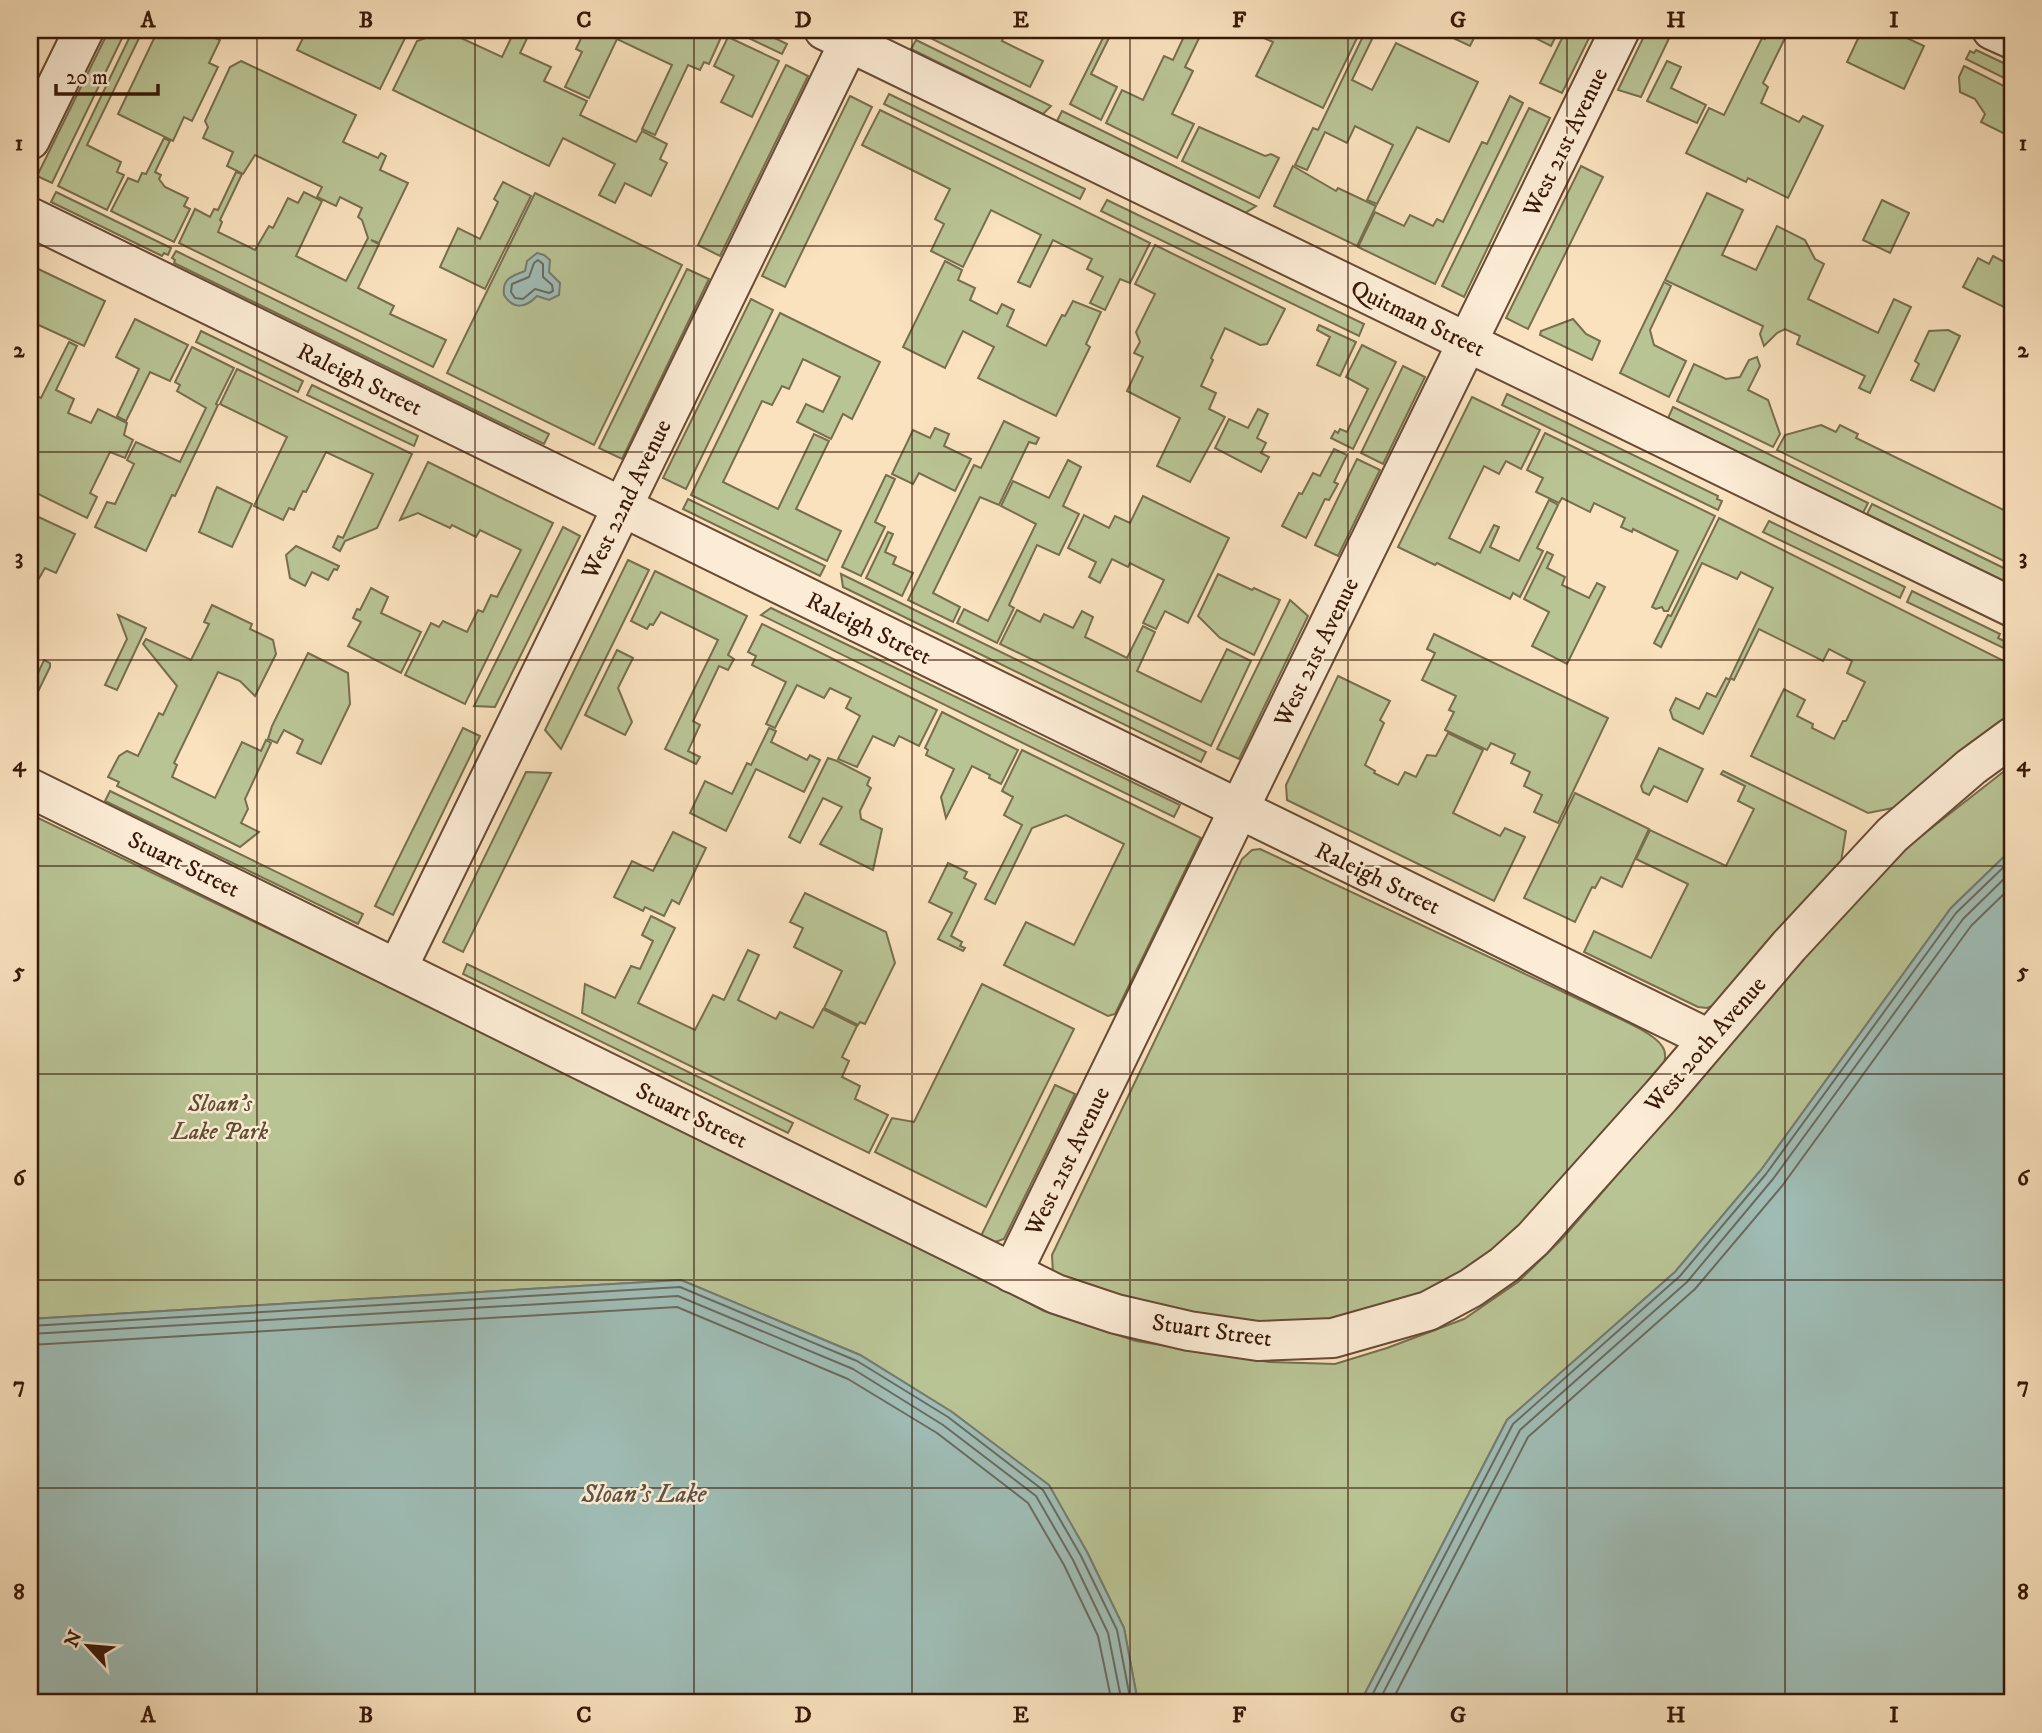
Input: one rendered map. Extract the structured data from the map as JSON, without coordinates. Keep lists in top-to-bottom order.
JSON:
{
  "streets": {
    "street": [
      "West 21st Avenue",
      "Quitman Street",
      "Raleigh Street",
      "West 22nd Avenue",
      "Stuart Street",
      "West 20th Avenue"
    ]
  },
  "crossings": [
    ["West 21st Avenue", "Quitman Street"],
    ["West 21st Avenue", "Raleigh Street"],
    ["West 21st Avenue", "Stuart Street"],
    ["Quitman Street", "West 22nd Avenue"],
    ["Raleigh Street", "West 22nd Avenue"],
    ["Raleigh Street", "West 20th Avenue"],
    ["West 22nd Avenue", "Stuart Street"],
    ["Stuart Street", "West 20th Avenue"]
  ],
  "water": ["Sloan's Lake"],
  "parks": ["Sloan's Lake Park"],
  "scale_bar": "20 m",
  "north": "top left",
  "grid": {
    "columns": [
      "A",
      "B",
      "C",
      "D",
      "E",
      "F",
      "G",
      "H",
      "I"
    ],
    "rows": [
      "1",
      "2",
      "3",
      "4",
      "5",
      "6",
      "7",
      "8"
    ]
  }
}
